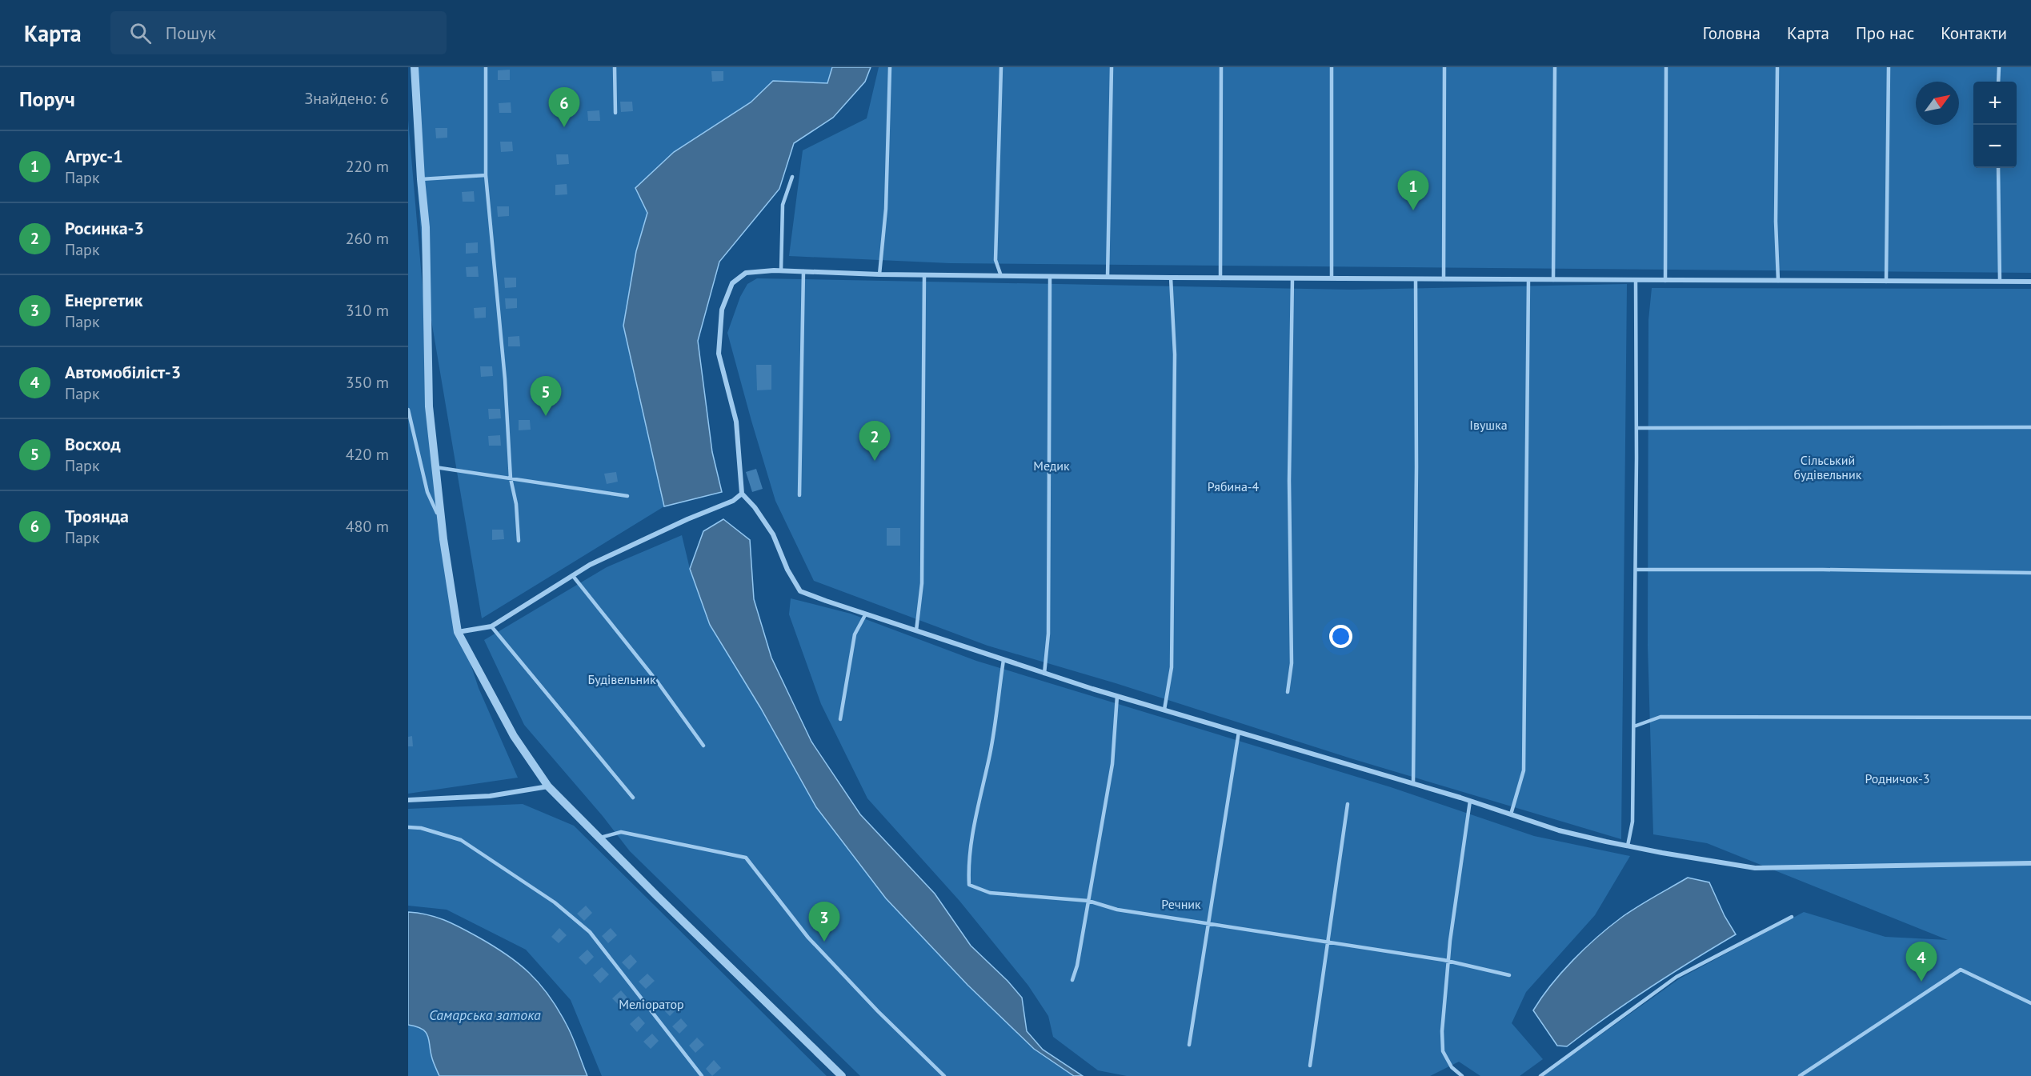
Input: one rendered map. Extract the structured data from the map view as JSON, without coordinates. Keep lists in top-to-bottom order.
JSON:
{
  "water": ["Самарська затока"],
  "parks": [
    "Івушка",
    "Сільський будівельник",
    "Медик",
    "Рябина-4",
    "Будівельник",
    "Родничок-3",
    "Речник",
    "Меліоратор"
  ],
  "north": "top right",
  "page": {
    "header": "Карта",
    "search": "Пошук",
    "nav": [
      "Головна",
      "Карта",
      "Про нас",
      "Контакти"
    ],
    "heading": ["Поруч", "Знайдено: 6"],
    "map_buttons": ["+", "−"],
    "pins": [
      "6",
      "1",
      "5",
      "2",
      "3",
      "4"
    ],
    "list": [
      {
        "mark": "1",
        "name": "Агрус-1",
        "note": "Парк",
        "value": "220 m"
      },
      {
        "mark": "2",
        "name": "Росинка-3",
        "note": "Парк",
        "value": "260 m"
      },
      {
        "mark": "3",
        "name": "Енергетик",
        "note": "Парк",
        "value": "310 m"
      },
      {
        "mark": "4",
        "name": "Автомобіліст-3",
        "note": "Парк",
        "value": "350 m"
      },
      {
        "mark": "5",
        "name": "Восход",
        "note": "Парк",
        "value": "420 m"
      },
      {
        "mark": "6",
        "name": "Троянда",
        "note": "Парк",
        "value": "480 m"
      }
    ]
  }
}
